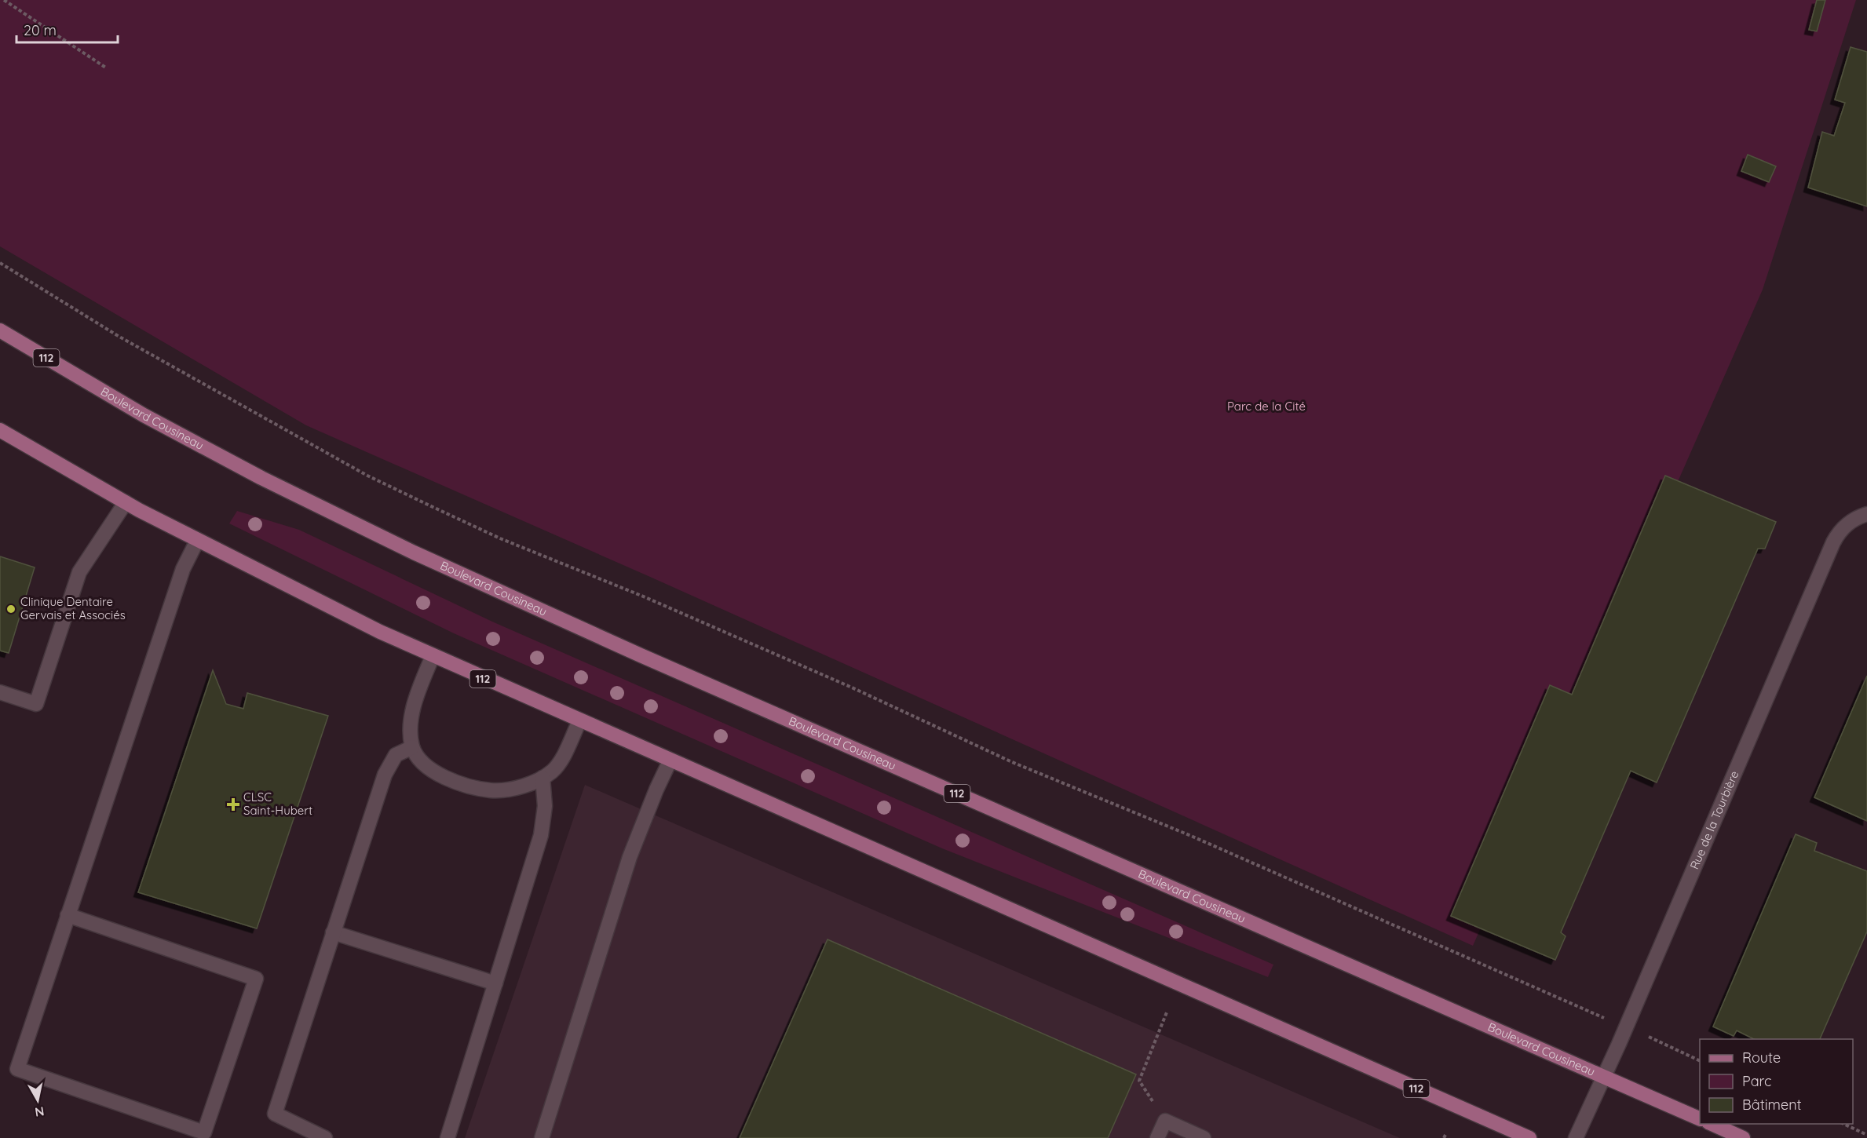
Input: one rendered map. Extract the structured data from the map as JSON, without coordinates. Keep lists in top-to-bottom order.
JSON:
{
  "streets": {
    "main road": ["112", "Boulevard Cousineau"],
    "street": ["Rue de la Tourbière"]
  },
  "crossings": [
    ["Boulevard Cousineau", "Rue de la Tourbière"]
  ],
  "parks": ["Parc de la Cité"],
  "places": {
    "other": ["Clinique Dentaire Gervais et Associés"],
    "health": ["CLSC Saint-Hubert"]
  },
  "legend": ["Route", "Parc", "Bâtiment"],
  "scale_bar": "20 m",
  "north": "bottom"
}
